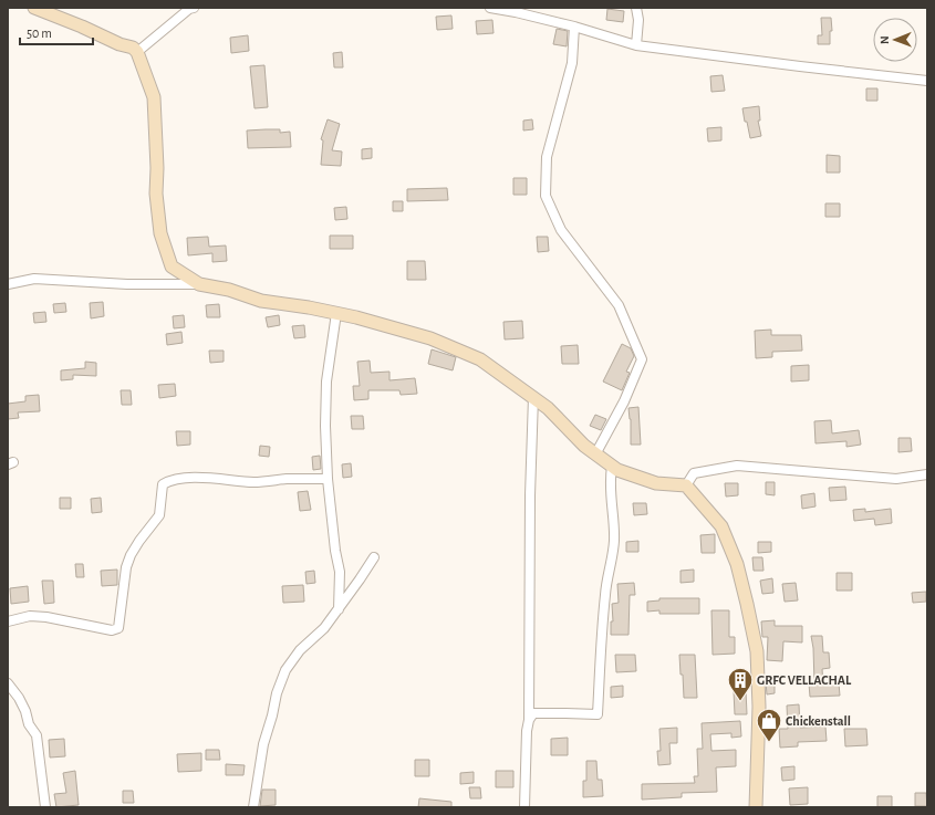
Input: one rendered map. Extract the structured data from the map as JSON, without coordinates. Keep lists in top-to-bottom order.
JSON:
{
  "places": {
    "building": ["GRFC VELLACHAL"],
    "shop": ["Chickenstall"]
  },
  "scale_bar": "50 m",
  "north": "left"
}
